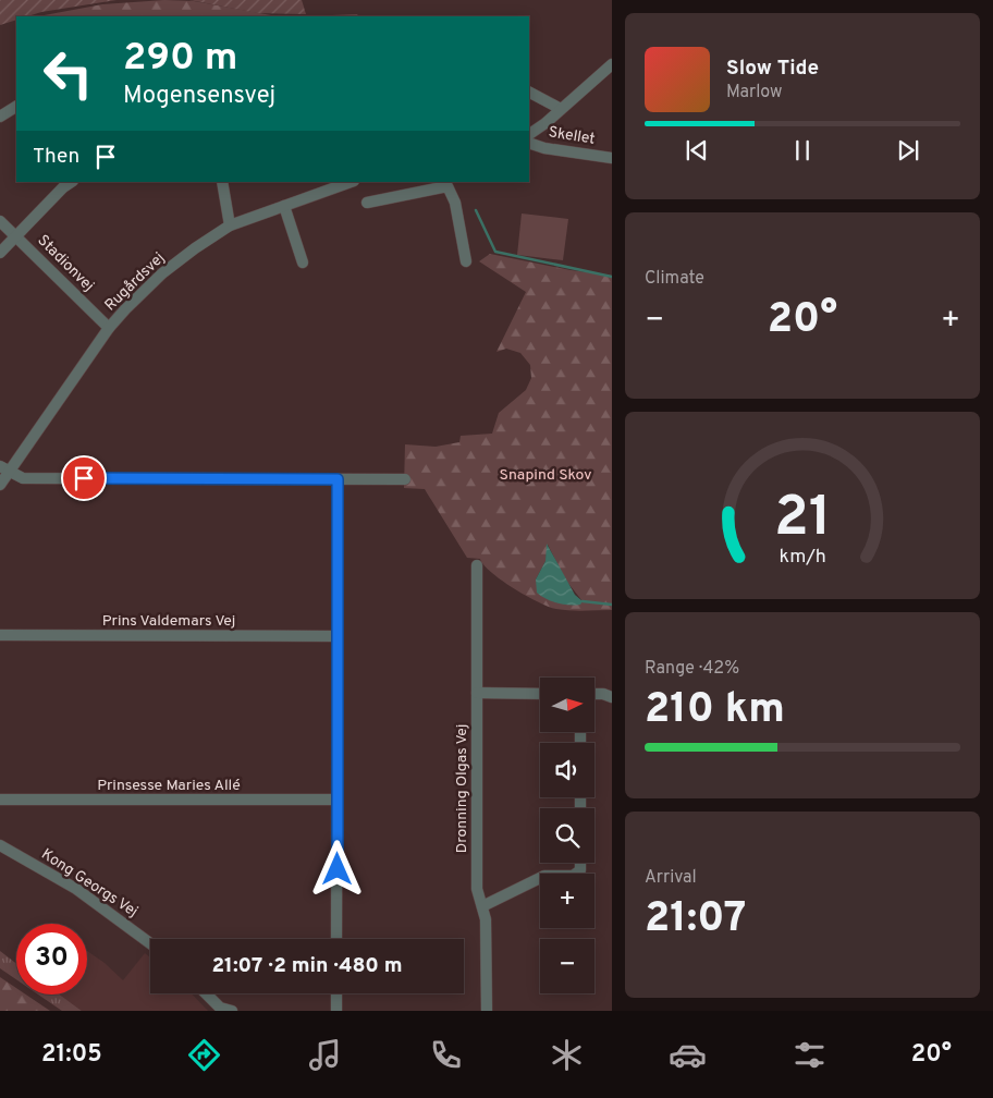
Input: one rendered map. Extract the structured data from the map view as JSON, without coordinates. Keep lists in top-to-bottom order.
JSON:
{
  "streets": {
    "street": [
      "Skellet",
      "Stadionvej",
      "Rugårdsvej",
      "Prins Valdemars Vej",
      "Prinsesse Maries Allé",
      "Dronning Olgas Vej",
      "Kong Georgs Vej"
    ]
  },
  "crossings": [
    ["Stadionvej", "Rugårdsvej"]
  ],
  "parks": ["Snapind Skov"],
  "north": "right",
  "page": {
    "turn": ["290 m", "Mogensensvej"],
    "song": ["Slow Tide", "Marlow"],
    "then": "Then",
    "tile": [
      "Climate",
      ["Range · 42%", "210 km"],
      ["Arrival", "21:07"]
    ],
    "heat": ["−", "20°", "+"],
    "map_buttons": ["+", "−"],
    "limit": "30",
    "trip": "21:07 · 2 min · 480 m",
    "tabs": ["21:05", "20°"],
    "gauge": ["21", "km/h"]
  }
}
